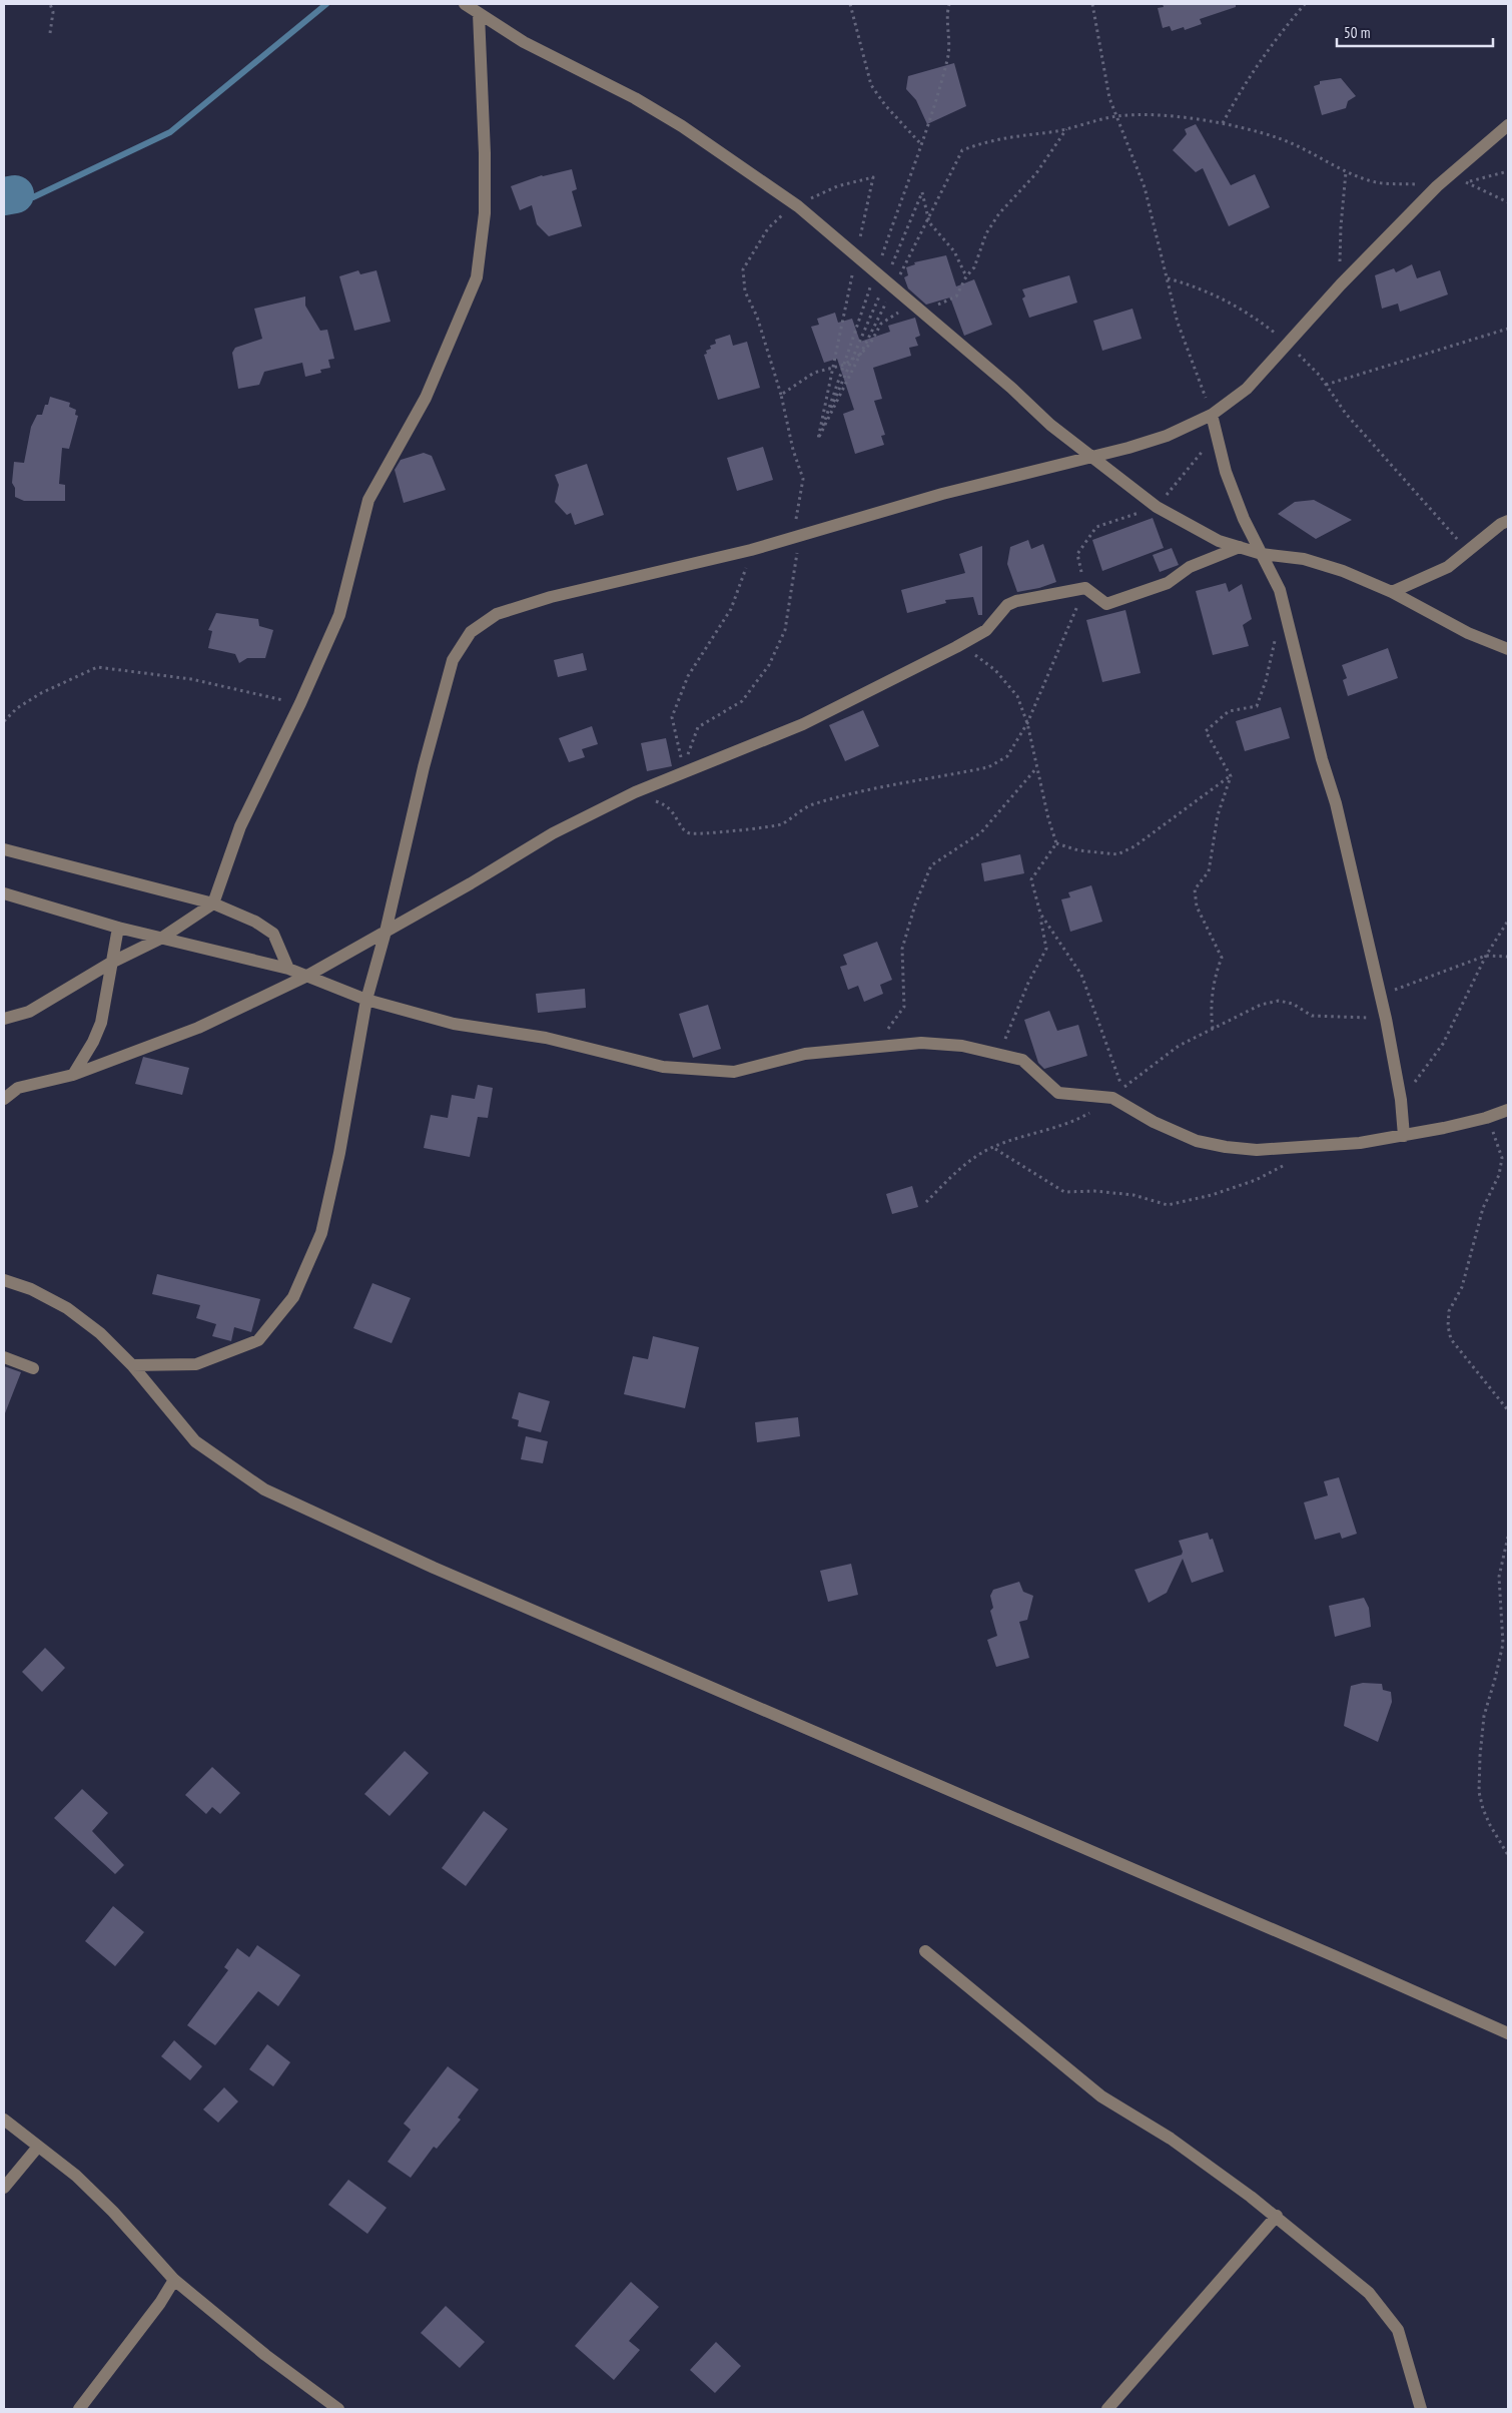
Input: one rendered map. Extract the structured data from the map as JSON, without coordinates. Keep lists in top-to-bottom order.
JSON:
{
  "scale_bar": "50 m"
}
